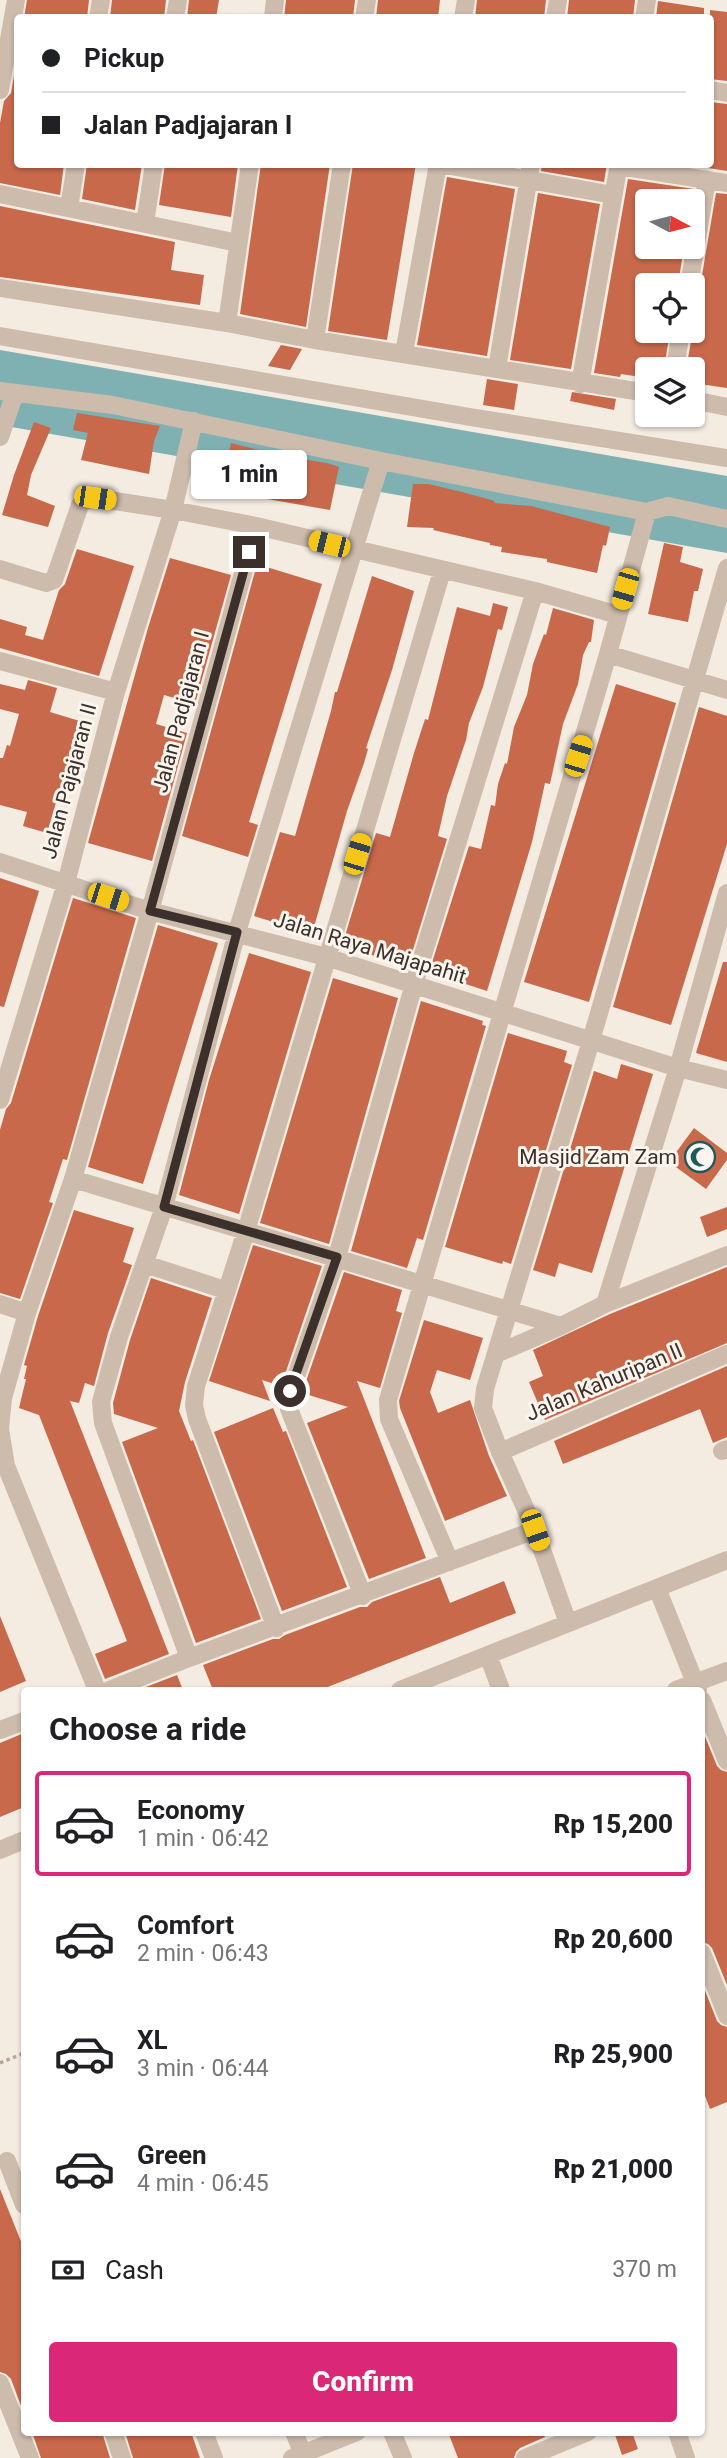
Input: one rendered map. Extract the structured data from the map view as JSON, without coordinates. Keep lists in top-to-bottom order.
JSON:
{
  "streets": {
    "street": [
      "Jalan Padjajaran I",
      "Jalan Pajajaran II",
      "Jalan Raya Majapahit",
      "Jalan Kahuripan II"
    ]
  },
  "crossings": [
    ["Jalan Padjajaran I", "Jalan Raya Majapahit"],
    ["Jalan Pajajaran II", "Jalan Raya Majapahit"]
  ],
  "places": {
    "mosque": ["Masjid Zam Zam"]
  },
  "north": "right",
  "page": {
    "banner": ["Pickup", "Jalan Padjajaran I"],
    "bubble": "1 min",
    "heading": "Choose a ride",
    "list": [
      {
        "name": "Economy",
        "note": "1 min · 06:42",
        "value": "Rp 15,200"
      },
      {
        "name": "Comfort",
        "note": "2 min · 06:43",
        "value": "Rp 20,600"
      },
      {
        "name": "XL",
        "note": "3 min · 06:44",
        "value": "Rp 25,900"
      },
      {
        "name": "Green",
        "note": "4 min · 06:45",
        "value": "Rp 21,000"
      }
    ],
    "pay": ["Cash", "370 m"],
    "buttons": "Confirm"
  }
}
